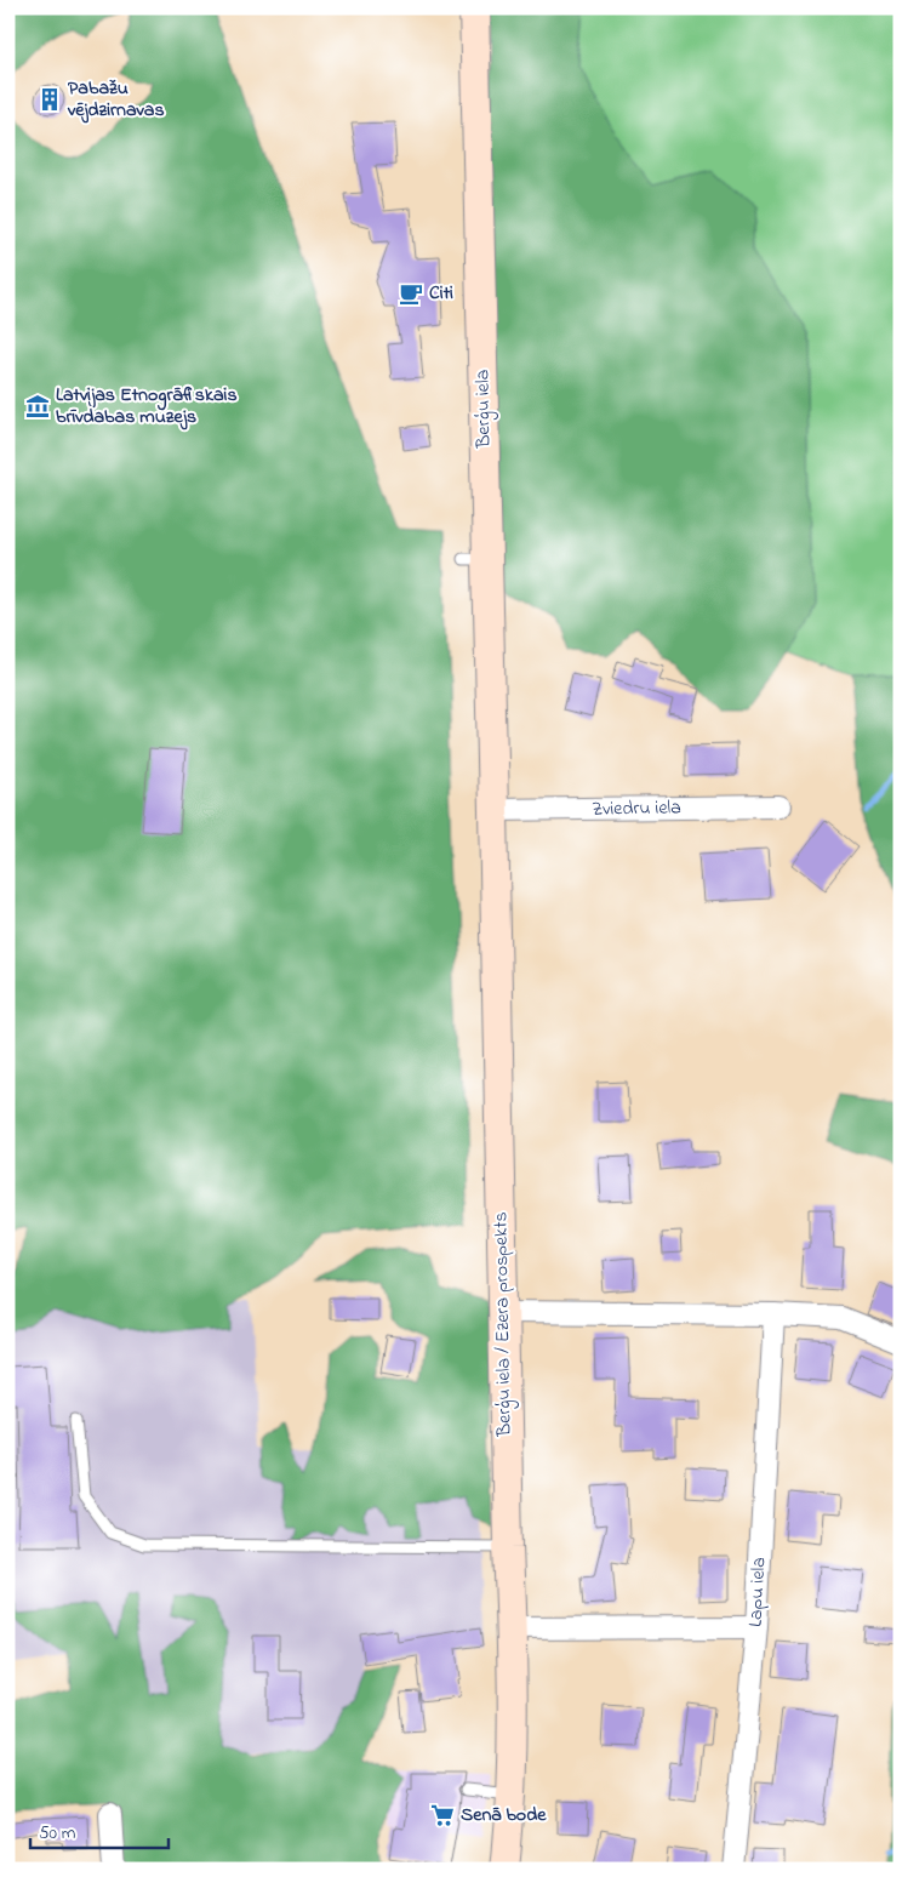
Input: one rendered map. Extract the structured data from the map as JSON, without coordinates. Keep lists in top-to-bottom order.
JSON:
{
  "streets": {
    "main road": ["Berģu iela", "Berģu iela / Ezera prospekts"],
    "street": ["Zviedru iela", "Lapu iela"]
  },
  "crossings": [
    ["Berģu iela", "Zviedru iela"],
    ["Berģu iela", "Berģu iela / Ezera prospekts"],
    ["Zviedru iela", "Berģu iela / Ezera prospekts"]
  ],
  "places": {
    "building": ["Pabažu vējdzirnavas"],
    "cafe": ["Citi"],
    "museum": ["Latvijas Etnogrāfiskais brīvdabas muzejs"],
    "supermarket": ["Senā bode"]
  },
  "scale_bar": "50 m"
}
